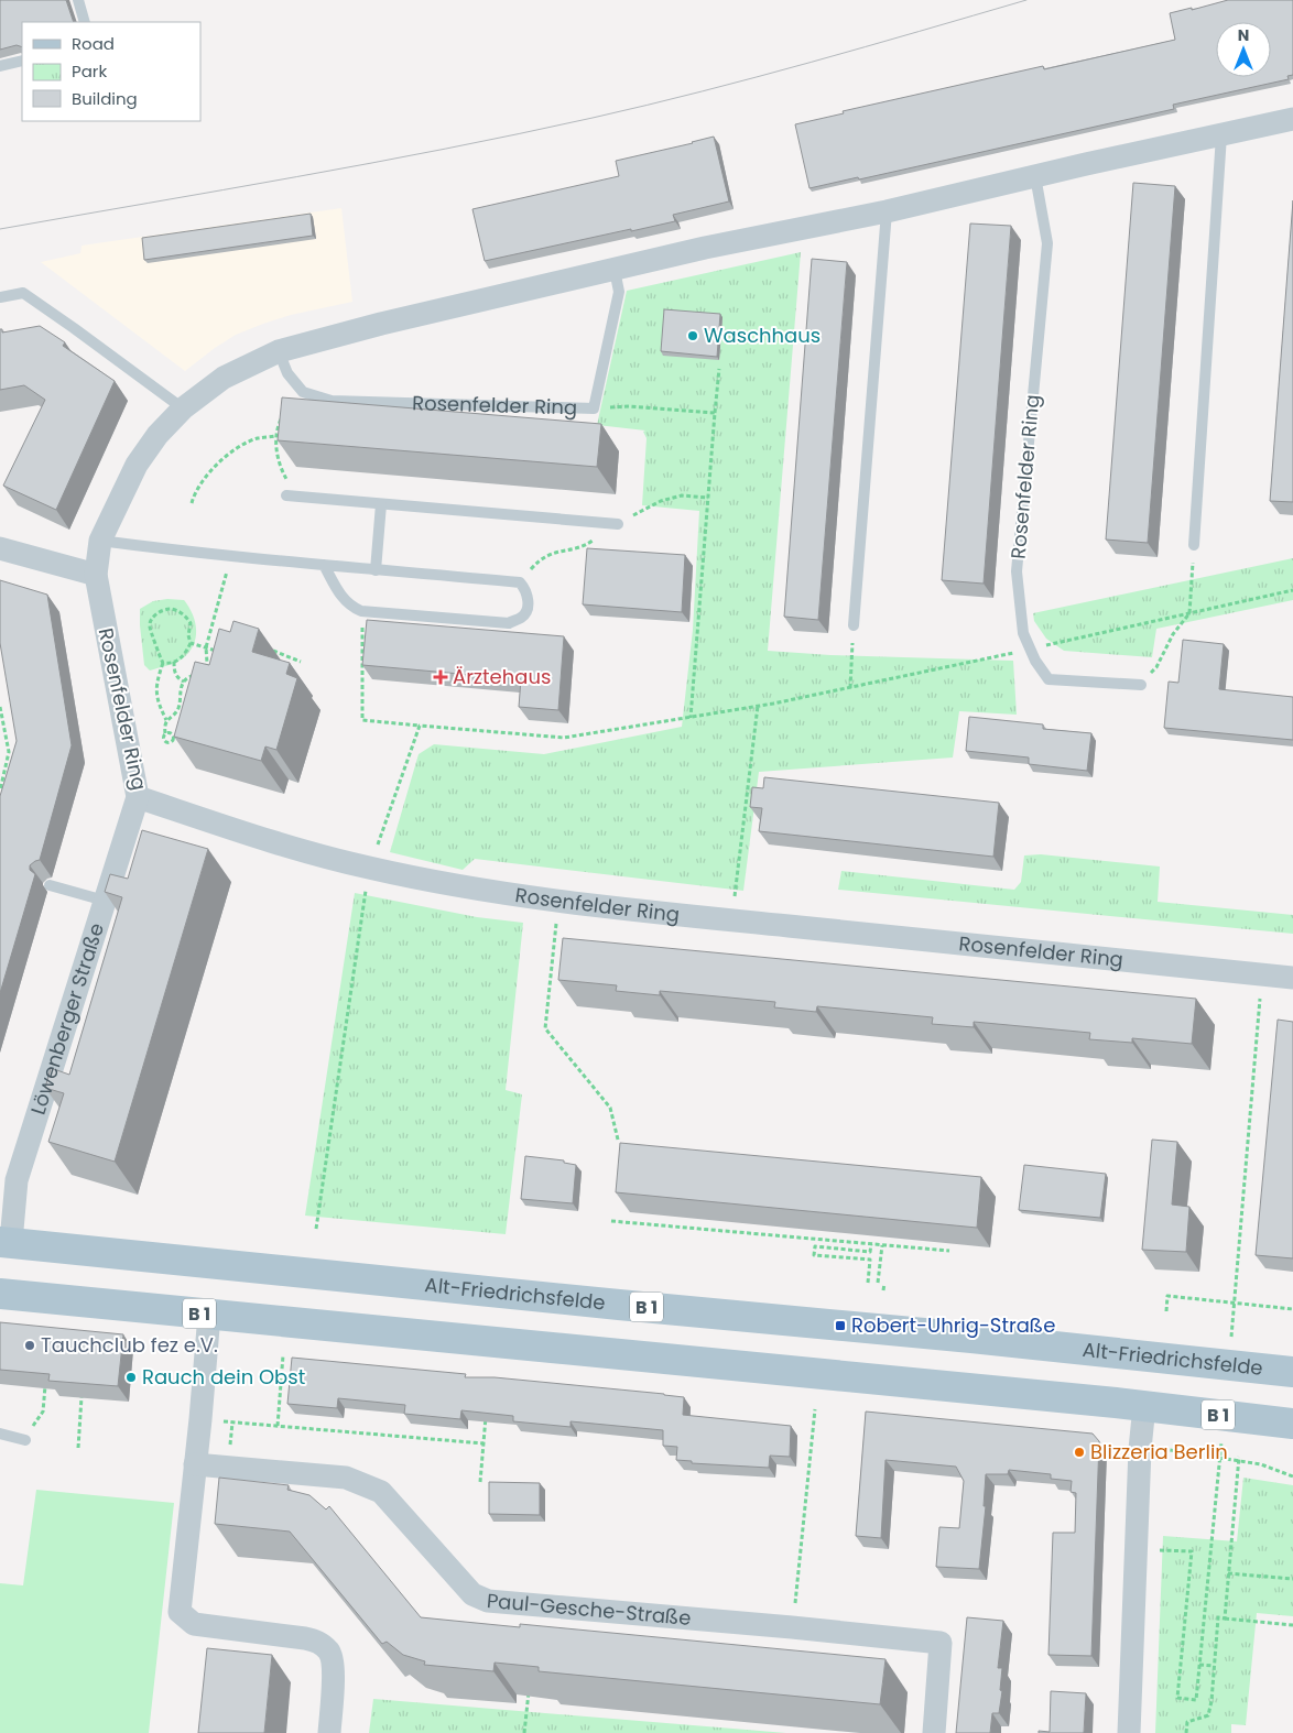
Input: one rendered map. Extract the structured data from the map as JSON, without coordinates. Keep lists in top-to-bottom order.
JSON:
{
  "streets": {
    "main road": ["Alt-Friedrichsfelde", "B 1"],
    "street": ["Rosenfelder Ring", "Löwenberger Straße", "Paul-Gesche-Straße"]
  },
  "crossings": [
    ["Rosenfelder Ring", "Löwenberger Straße"],
    ["Löwenberger Straße", "Alt-Friedrichsfelde"]
  ],
  "places": {
    "other": [
      "Waschhaus",
      "Tauchclub fez e.V.",
      "Rauch dein Obst",
      "Blizzeria Berlin"
    ],
    "health": ["Ärztehaus"],
    "transit": ["Robert-Uhrig-Straße"]
  },
  "legend": ["Road", "Park", "Building"],
  "north": "top"
}
